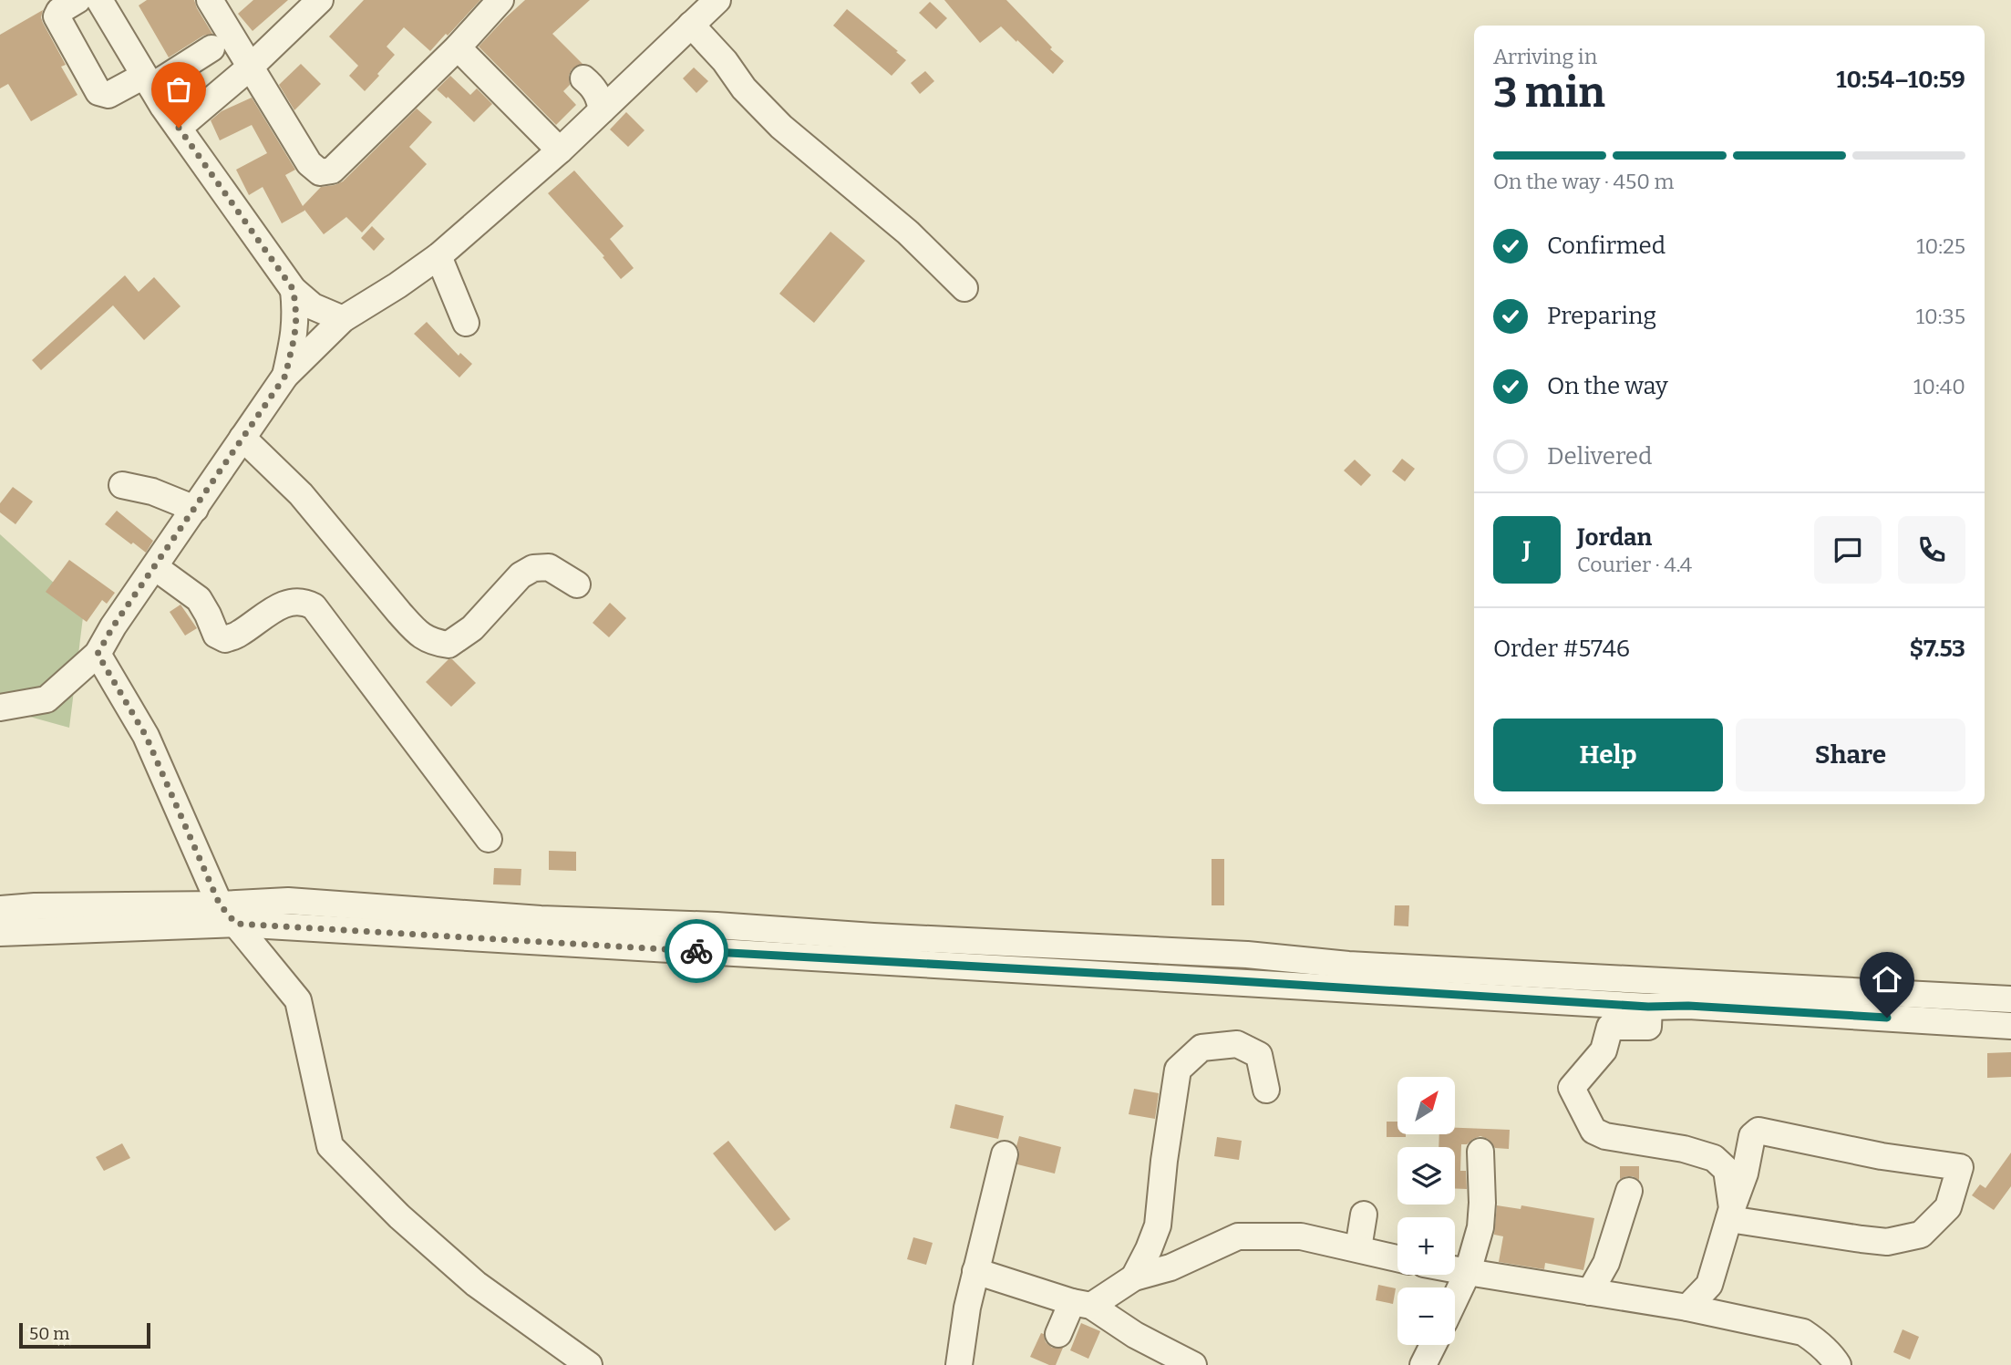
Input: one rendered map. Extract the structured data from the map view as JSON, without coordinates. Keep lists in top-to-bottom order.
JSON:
{
  "scale_bar": "50 m",
  "north": "top right",
  "page": {
    "heading": ["3 min", "Arriving in", "10:54–10:59"],
    "panel": [
      "Jordan",
      "Courier · 4.4",
      "Order #5746",
      "$7.53"
    ],
    "bar": "On the way · 450 m",
    "list": [
      ["Confirmed", "10:25"],
      ["Preparing", "10:35"],
      ["On the way", "10:40"],
      "Delivered"
    ],
    "round": "J",
    "buttons": ["Help", "Share"],
    "map_buttons": ["+", "−"],
    "scale": "50 m"
  }
}
